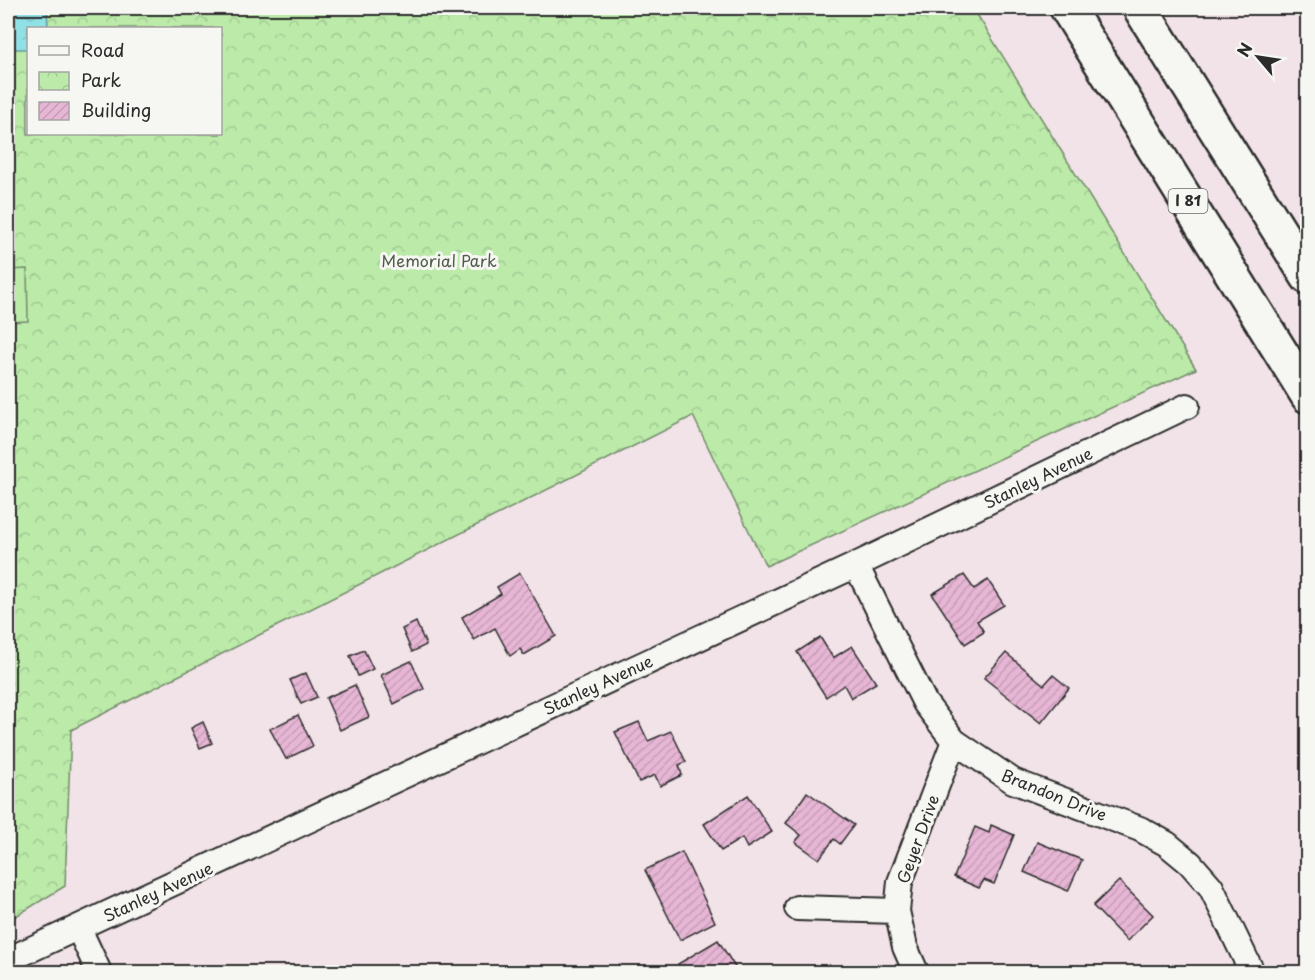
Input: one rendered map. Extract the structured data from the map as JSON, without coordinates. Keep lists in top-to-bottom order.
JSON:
{
  "streets": {
    "highway": ["I 81"],
    "street": ["Stanley Avenue", "Brandon Drive", "Geyer Drive"]
  },
  "crossings": [
    ["Stanley Avenue", "Brandon Drive"],
    ["Brandon Drive", "Geyer Drive"]
  ],
  "parks": ["Memorial Park"],
  "legend": ["Road", "Park", "Building"],
  "north": "top left"
}
